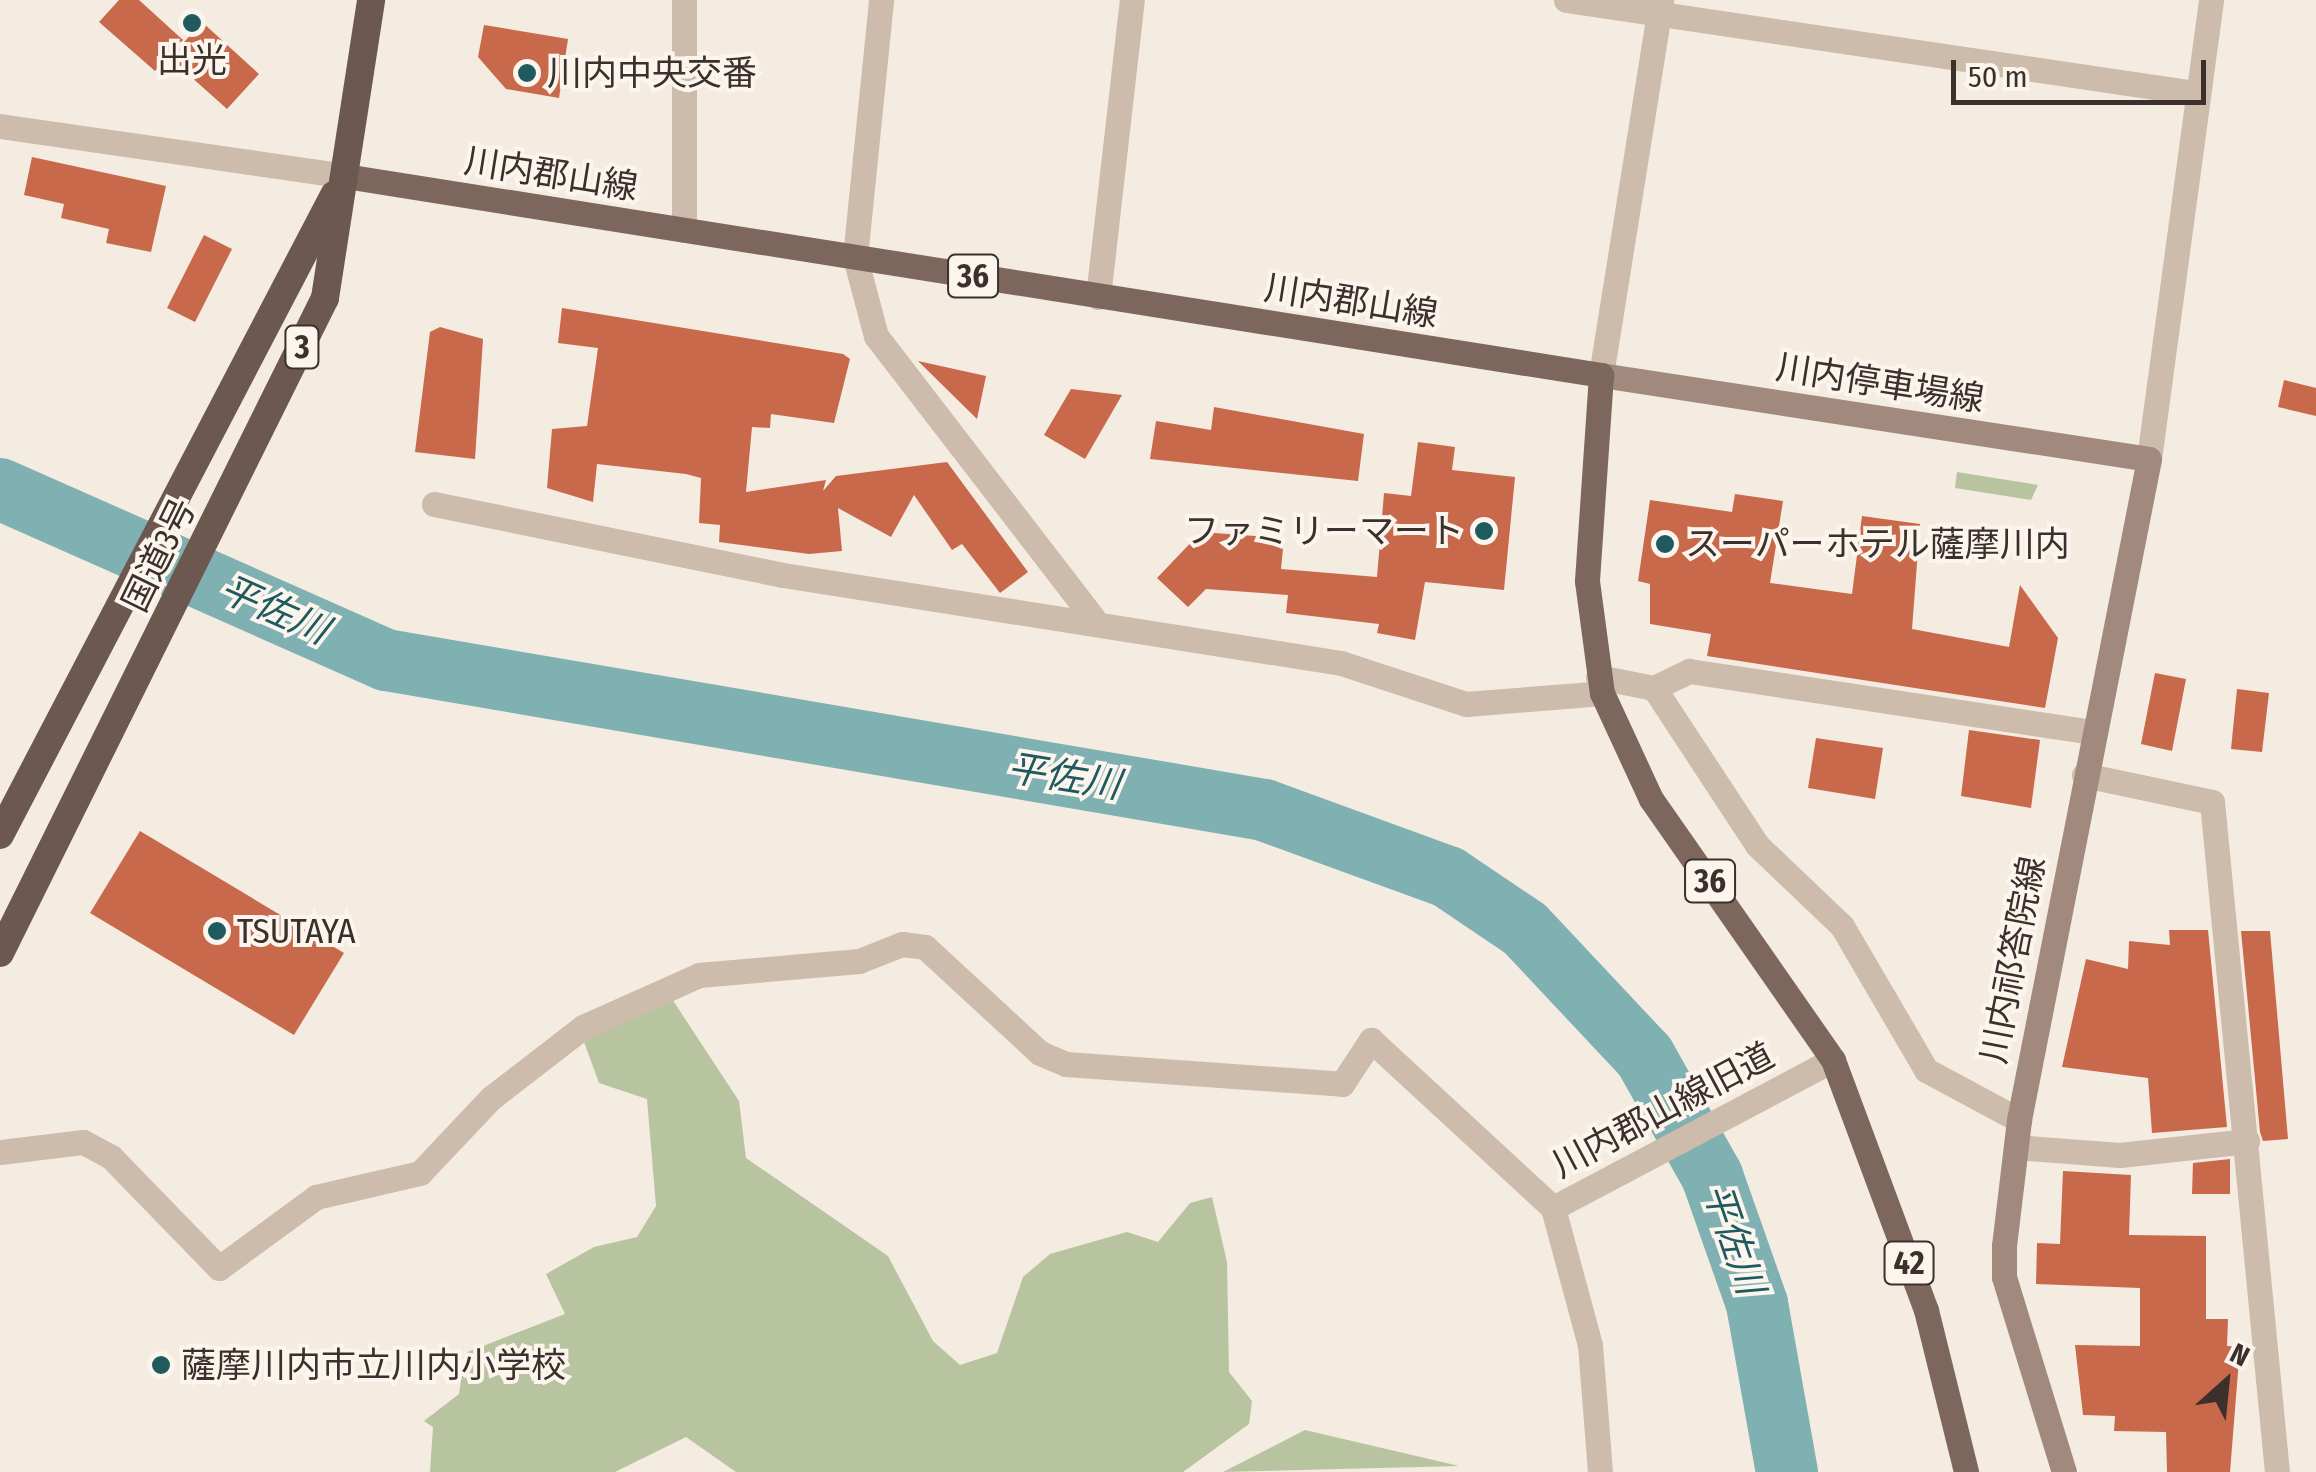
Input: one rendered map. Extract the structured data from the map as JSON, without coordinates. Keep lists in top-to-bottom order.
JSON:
{
  "streets": {
    "highway": ["3", "国道3号"],
    "main road": [
      "川内郡山線",
      "36",
      "川内停車場線",
      "川内祁答院線",
      "42"
    ],
    "street": ["川内郡山線旧道"]
  },
  "crossings": [
    ["川内郡山線", "36"],
    ["川内郡山線", "川内停車場線"],
    ["川内郡山線", "国道3号"],
    ["36", "川内停車場線"],
    ["36", "川内郡山線旧道"],
    ["36", "42"],
    ["川内停車場線", "川内祁答院線"],
    ["川内郡山線旧道", "42"]
  ],
  "water": ["平佐川"],
  "places": [
    "出光",
    "川内中央交番",
    "ファミリーマート",
    "スーパーホテル薩摩川内",
    "TSUTAYA",
    "薩摩川内市立川内小学校"
  ],
  "scale_bar": "50 m",
  "north": "top right"
}
